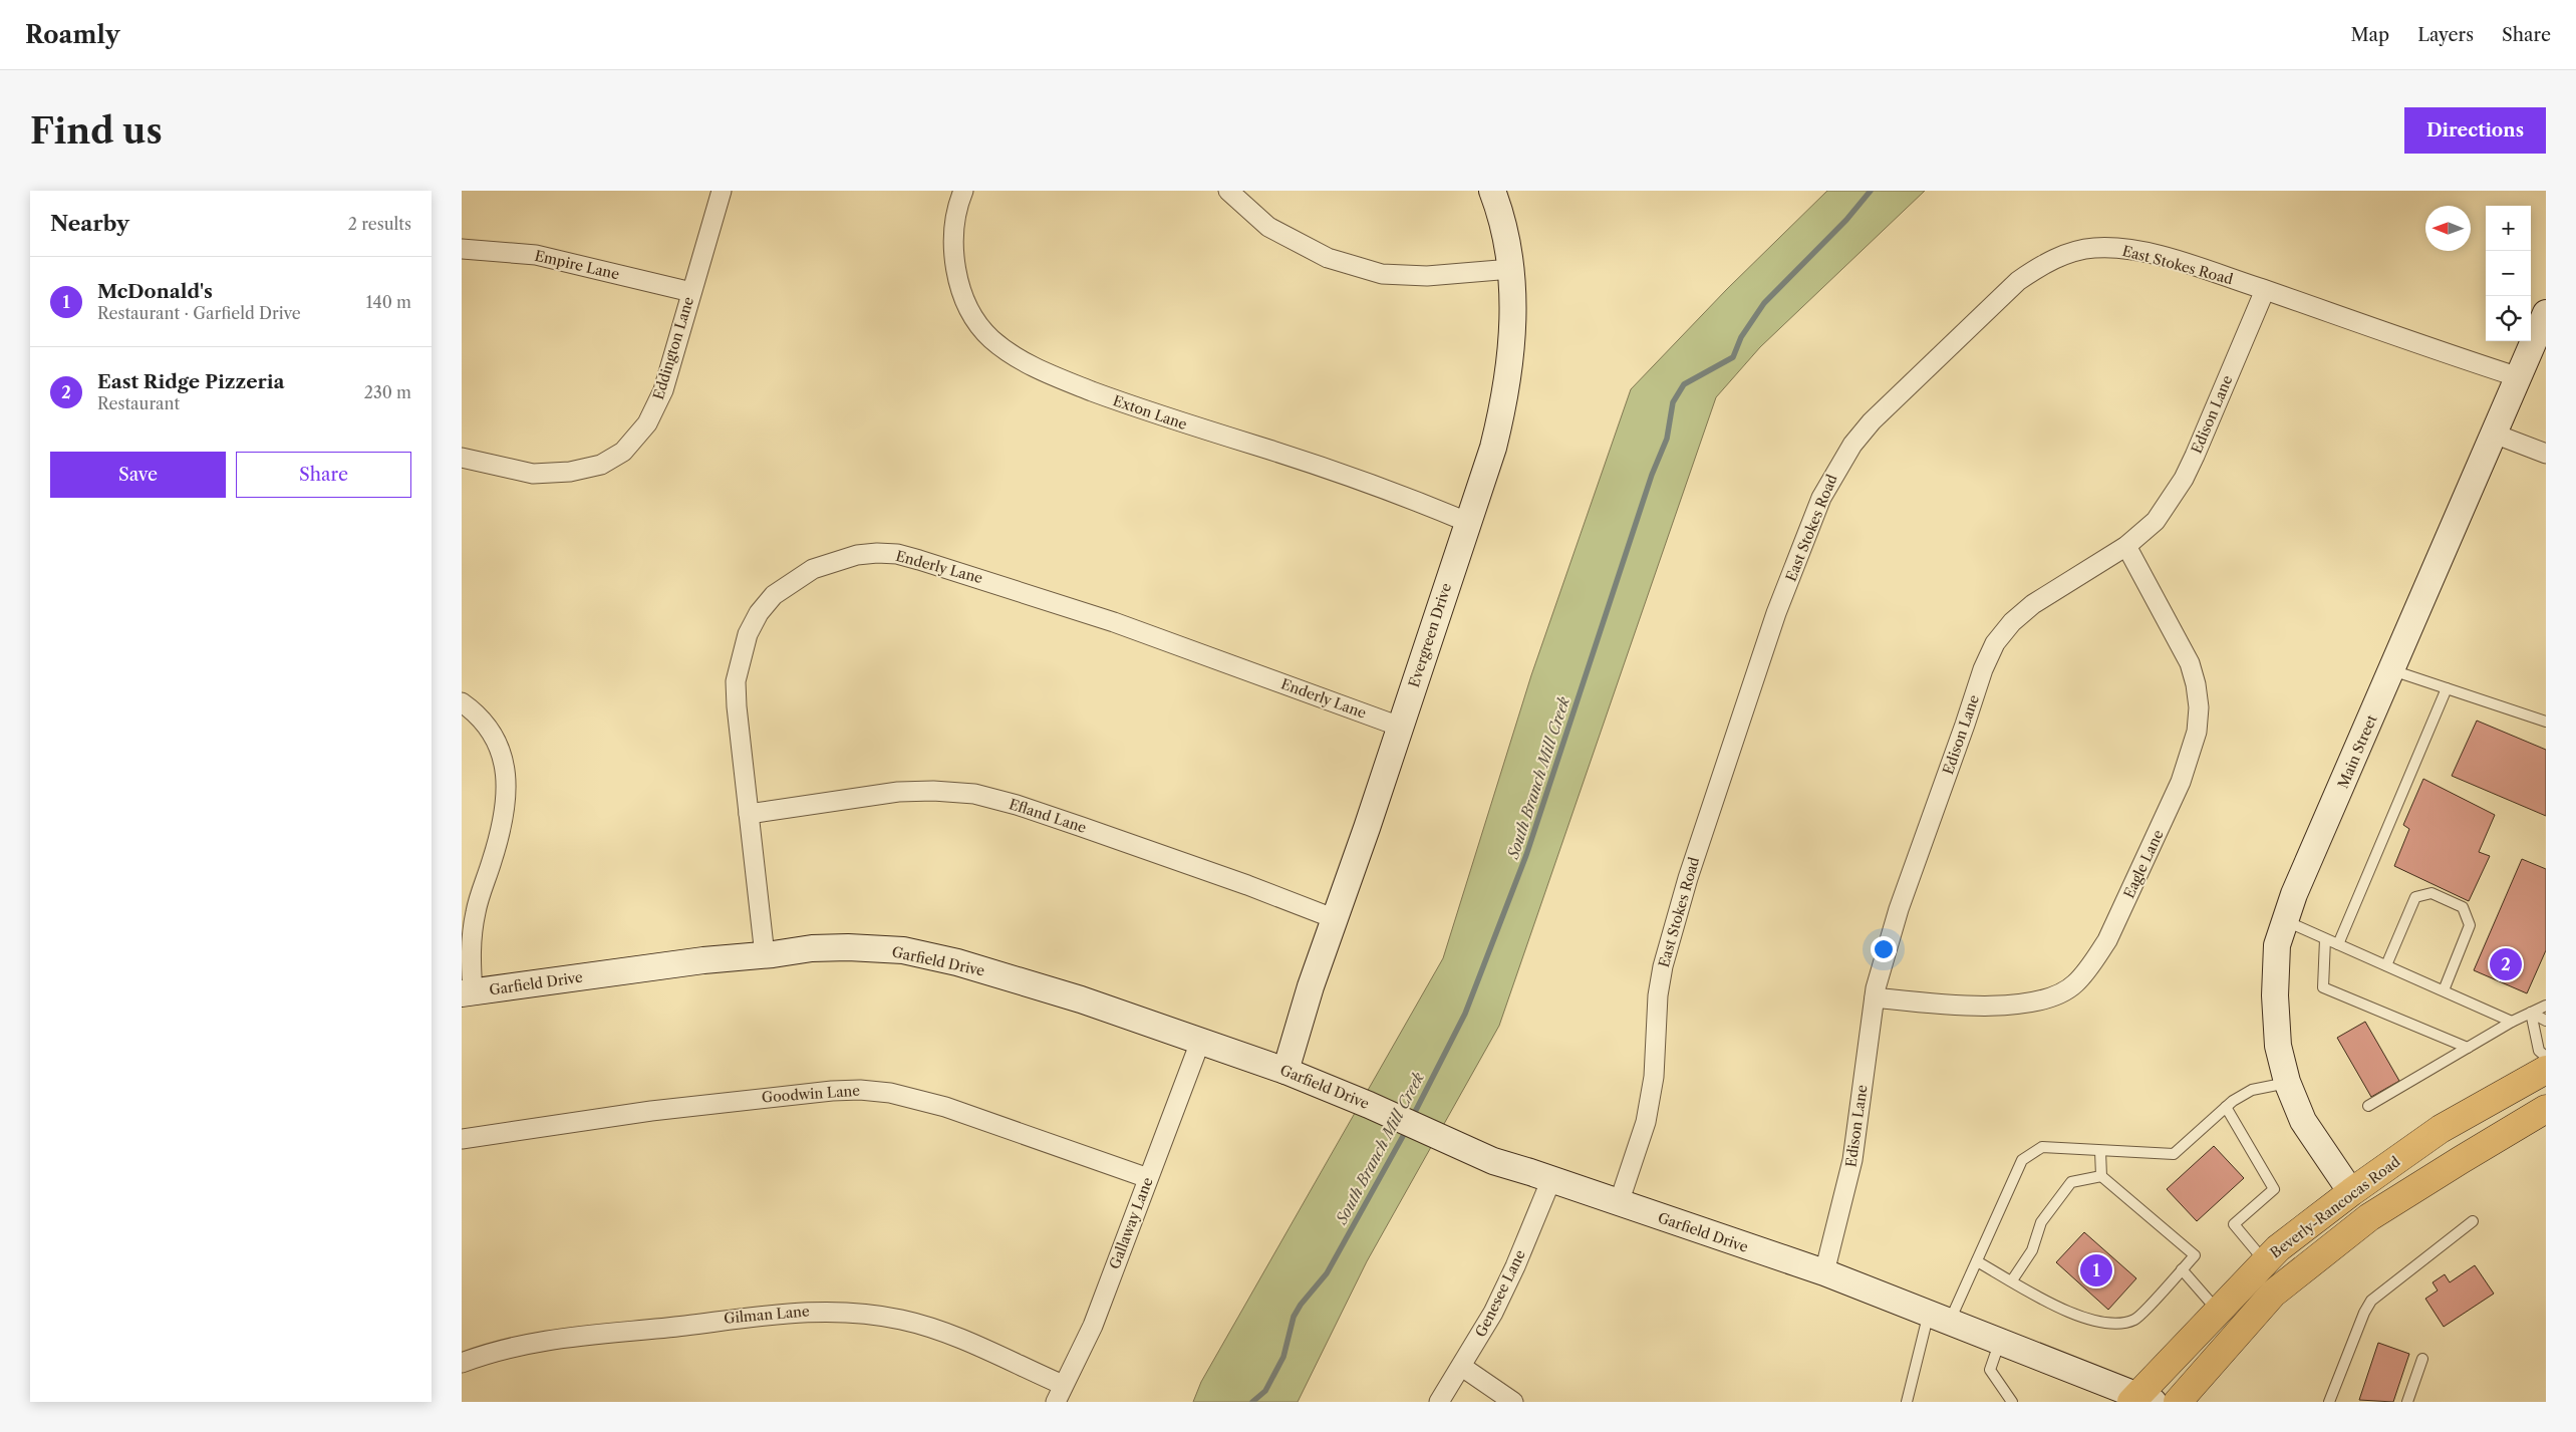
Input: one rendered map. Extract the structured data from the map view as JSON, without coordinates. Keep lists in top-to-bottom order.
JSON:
{
  "streets": {
    "main road": ["Beverly-Rancocas Road"],
    "street": [
      "Empire Lane",
      "East Stokes Road",
      "Eddington Lane",
      "Exton Lane",
      "Edison Lane",
      "Enderly Lane",
      "Evergreen Drive",
      "Main Street",
      "Efland Lane",
      "Eagle Lane",
      "Garfield Drive",
      "Goodwin Lane",
      "Gallaway Lane",
      "Genesee Lane",
      "Gilman Lane"
    ]
  },
  "crossings": [
    ["Empire Lane", "Eddington Lane"],
    ["East Stokes Road", "Edison Lane"],
    ["East Stokes Road", "Main Street"],
    ["East Stokes Road", "Garfield Drive"],
    ["Exton Lane", "Evergreen Drive"],
    ["Edison Lane", "Eagle Lane"],
    ["Edison Lane", "Garfield Drive"],
    ["Enderly Lane", "Evergreen Drive"],
    ["Enderly Lane", "Efland Lane"],
    ["Enderly Lane", "Garfield Drive"],
    ["Evergreen Drive", "Efland Lane"],
    ["Evergreen Drive", "Garfield Drive"],
    ["Main Street", "Beverly-Rancocas Road"],
    ["Garfield Drive", "Beverly-Rancocas Road"],
    ["Garfield Drive", "Gallaway Lane"],
    ["Garfield Drive", "Genesee Lane"],
    ["Goodwin Lane", "Gallaway Lane"],
    ["Gallaway Lane", "Gilman Lane"]
  ],
  "water": ["South Branch Mill Creek"],
  "north": "left",
  "page": {
    "header": "Roamly",
    "nav": ["Map", "Layers", "Share"],
    "buttons": [
      "Directions",
      ["Save", "Share"]
    ],
    "title": "Find us",
    "heading": ["Nearby", "2 results"],
    "map_buttons": ["+", "−"],
    "list": [
      {
        "mark": "1",
        "name": "McDonald's",
        "note": "Restaurant · Garfield Drive",
        "value": "140 m"
      },
      {
        "mark": "2",
        "name": "East Ridge Pizzeria",
        "note": "Restaurant",
        "value": "230 m"
      }
    ],
    "pins": ["2", "1"]
  }
}
